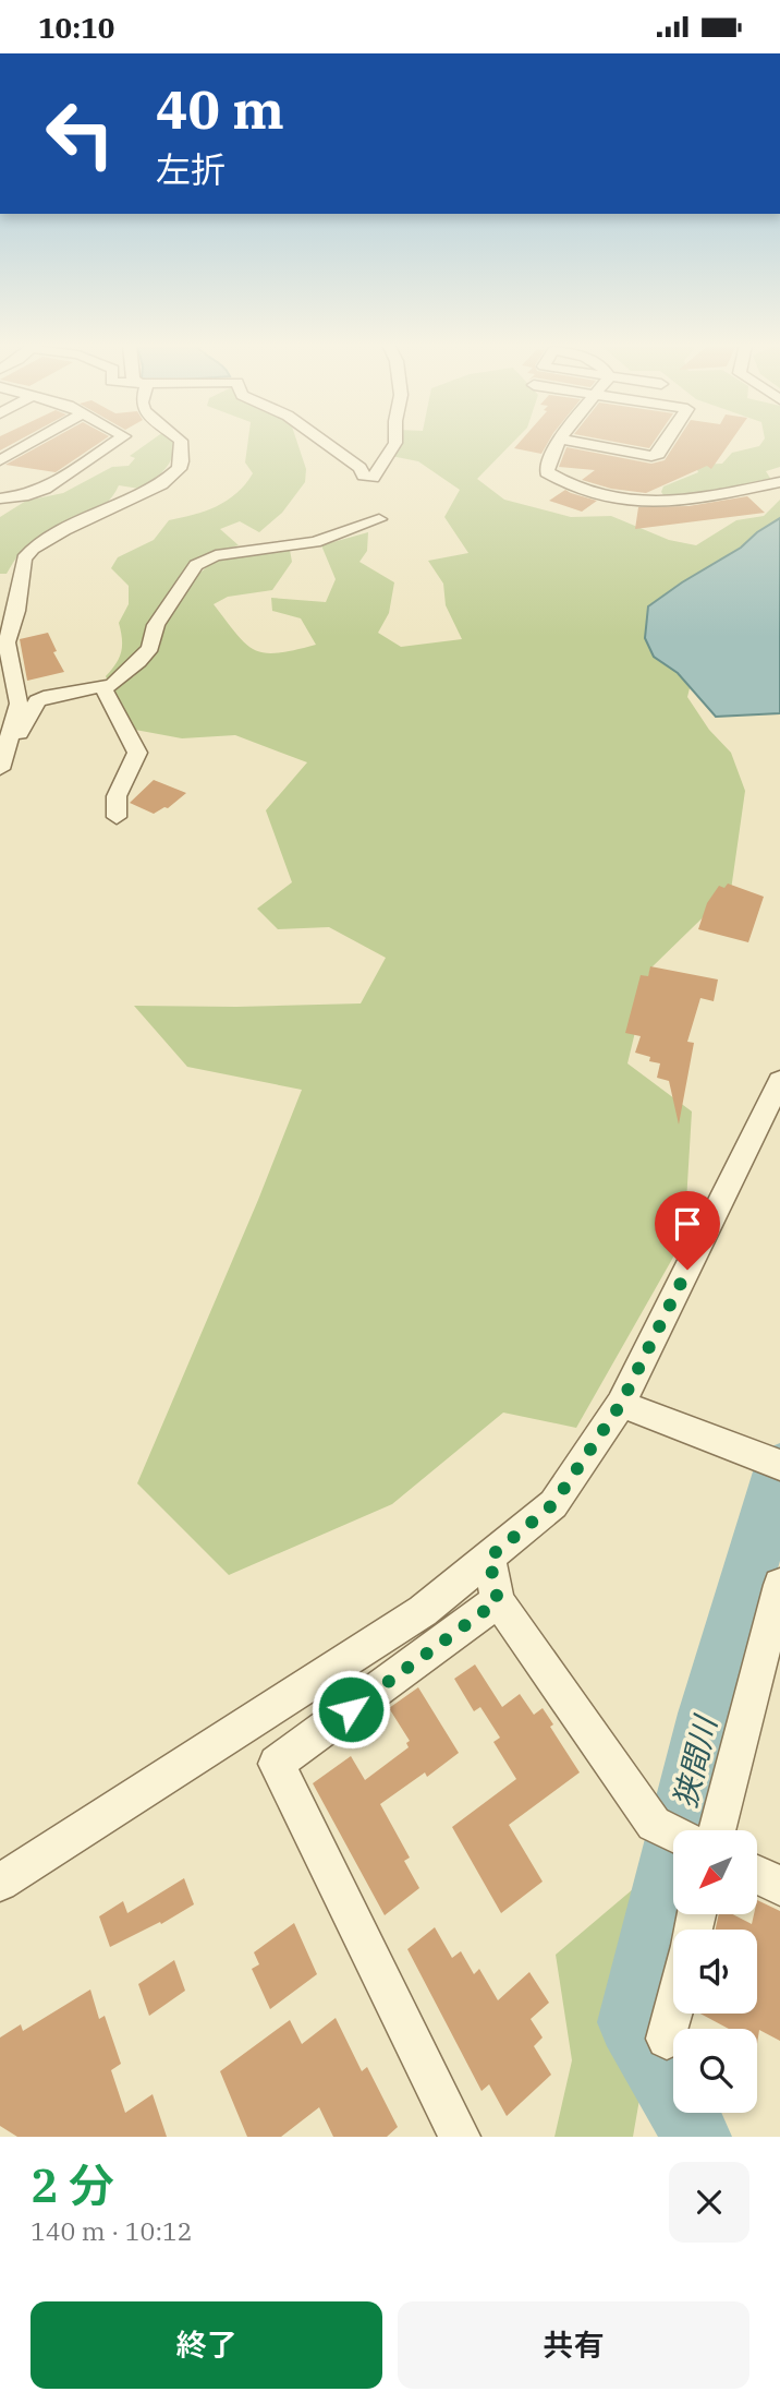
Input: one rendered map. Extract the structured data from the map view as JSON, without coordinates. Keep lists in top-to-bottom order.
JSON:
{
  "water": ["狭間川"],
  "north": "bottom left",
  "page": {
    "status": "10:10",
    "turn": ["40 m", "左折"],
    "heading": ["2 分", "140 m · 10:12"],
    "buttons": ["終了", "共有"]
  }
}
